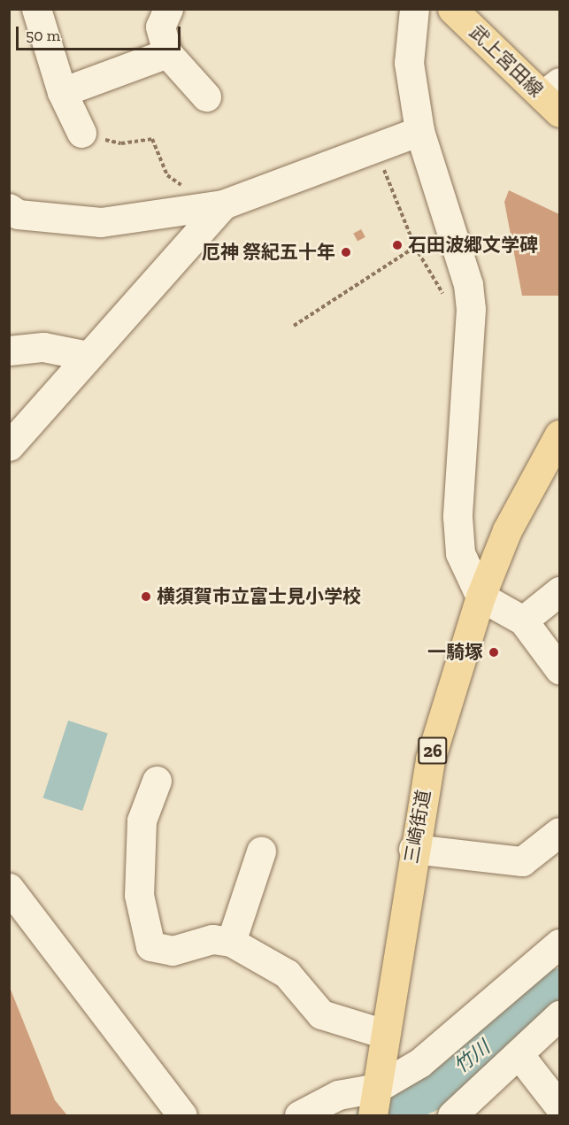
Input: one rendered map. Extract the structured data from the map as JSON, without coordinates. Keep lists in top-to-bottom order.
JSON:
{
  "streets": {
    "main road": ["武上宮田線", "26", "三崎街道"]
  },
  "water": ["竹川"],
  "places": [
    "石田波郷文学碑",
    "厄神 祭紀五十年",
    "横須賀市立富士見小学校",
    "一騎塚"
  ],
  "scale_bar": "50 m"
}
